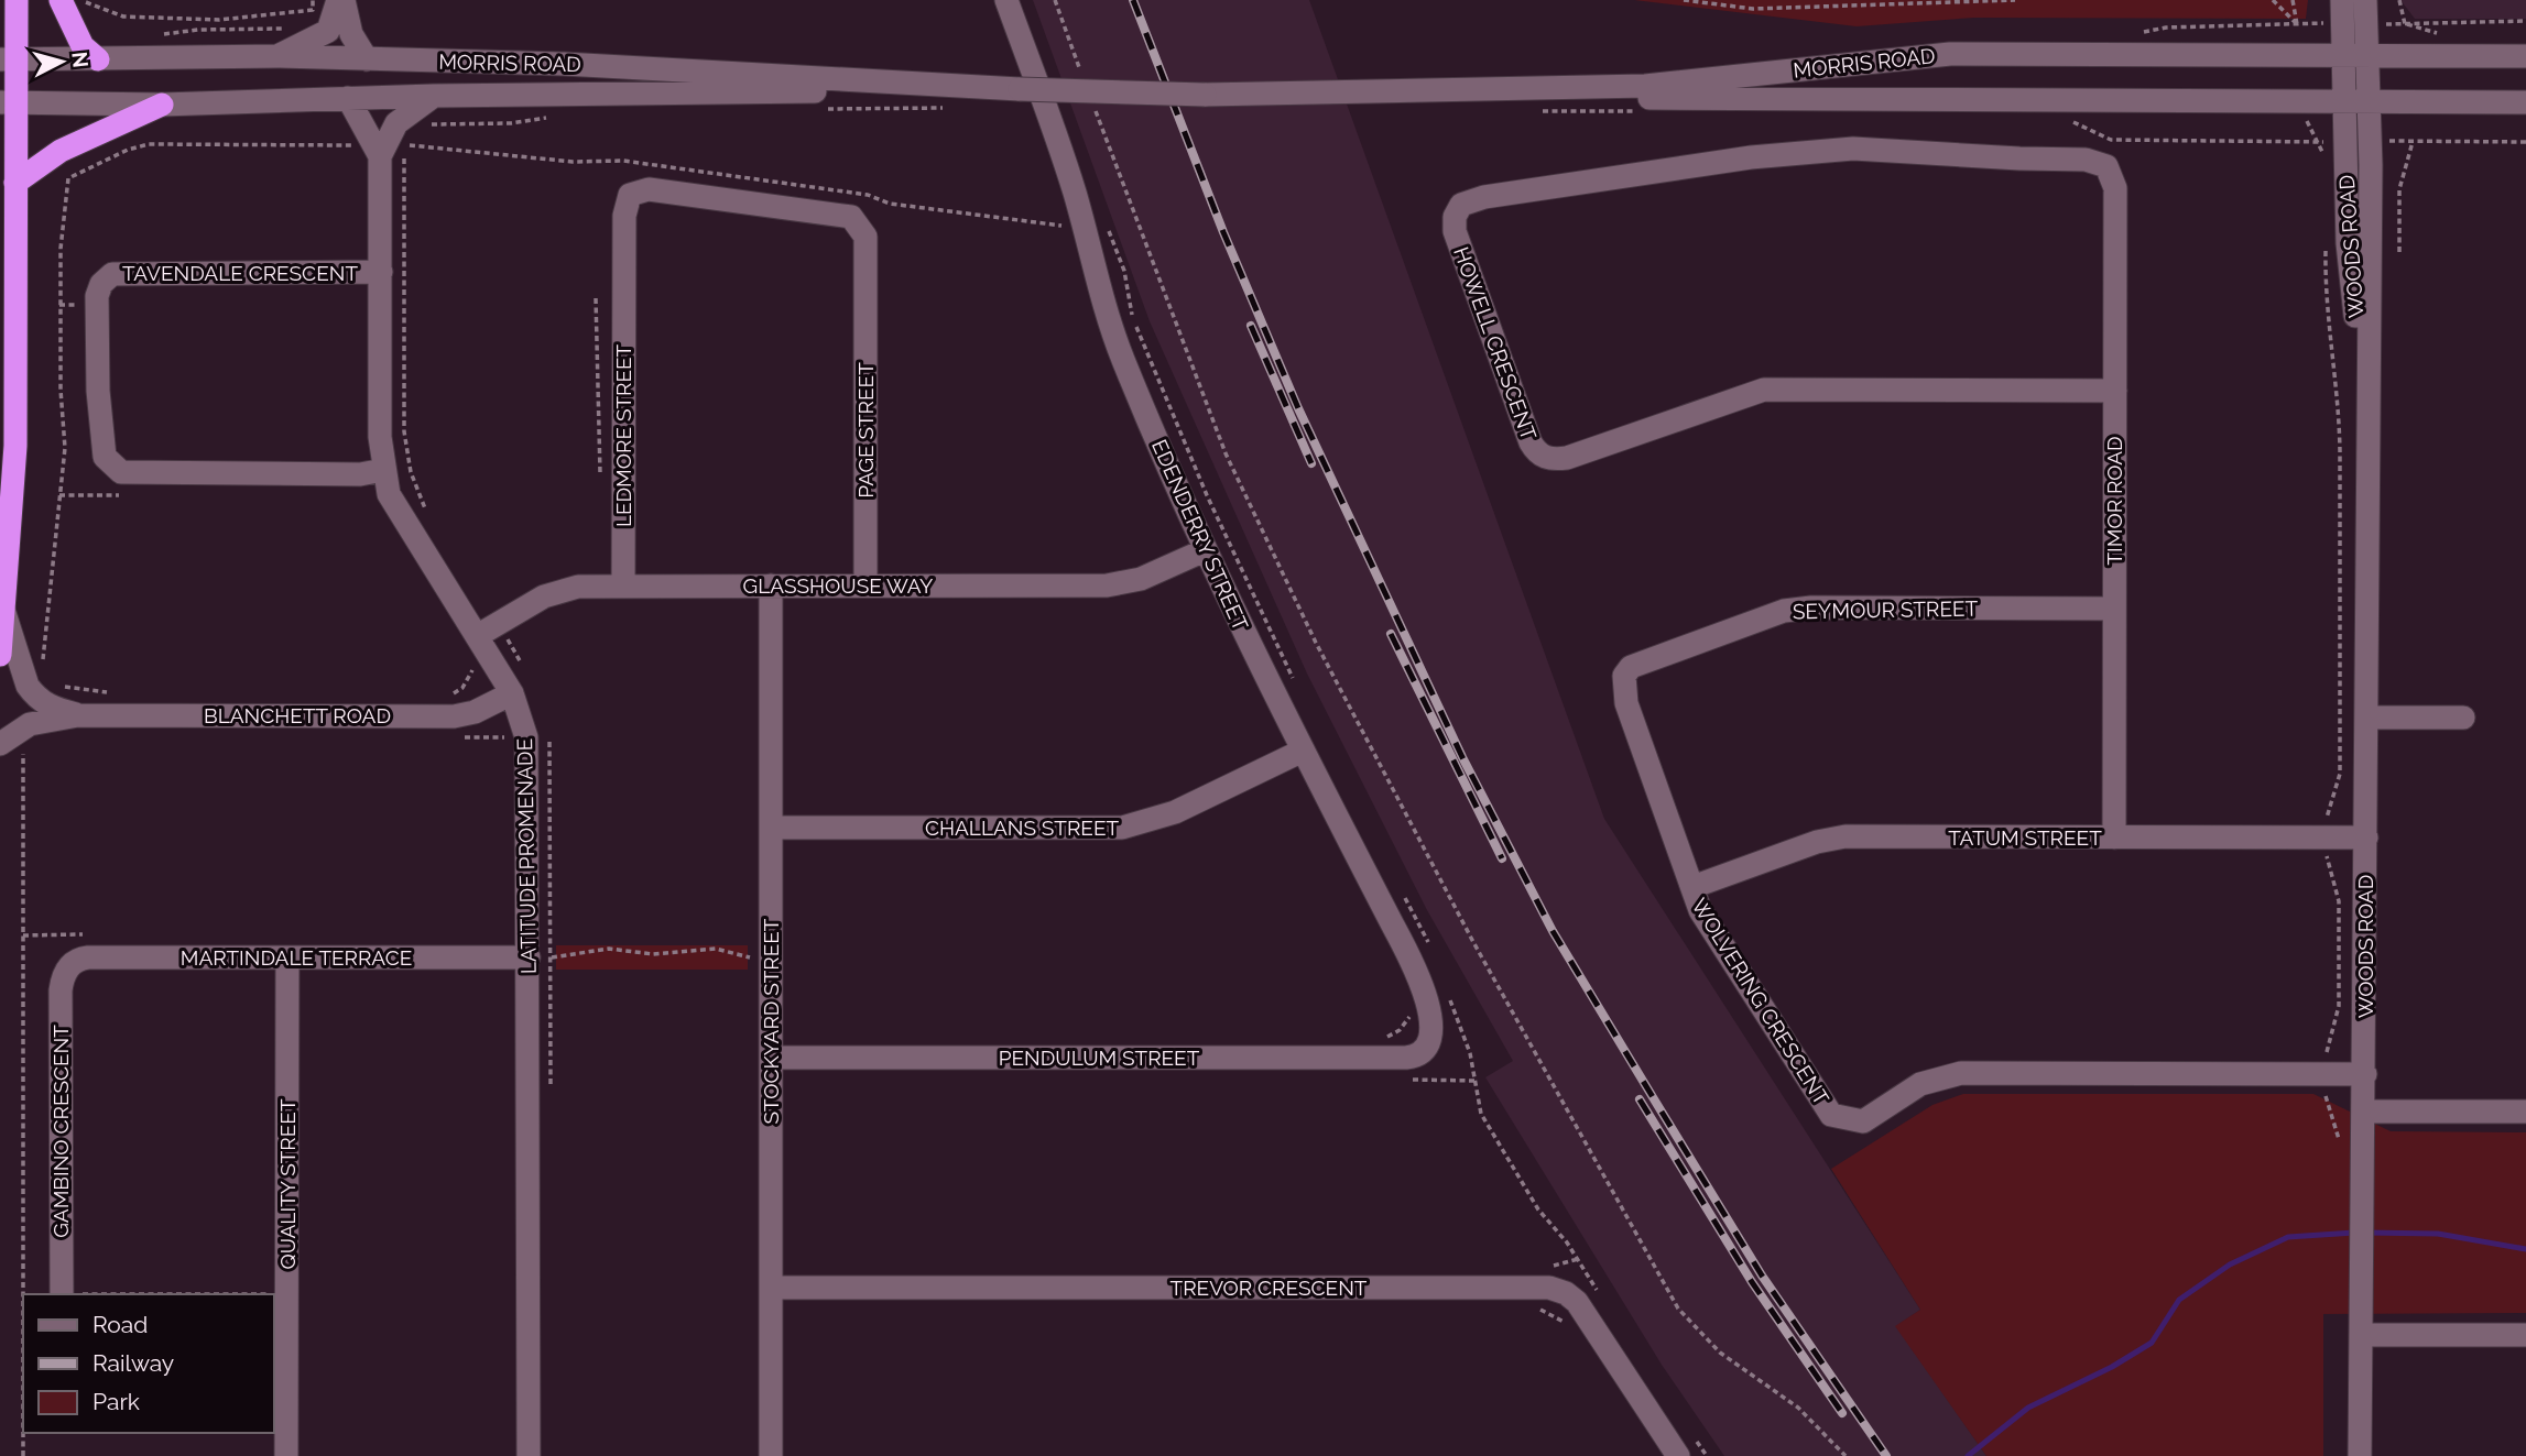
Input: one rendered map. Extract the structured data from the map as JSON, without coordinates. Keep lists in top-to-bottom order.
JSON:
{
  "streets": {
    "street": [
      "MORRIS ROAD",
      "WOODS ROAD",
      "TAVENDALE CRESCENT",
      "HOWELL CRESCENT",
      "PAGE STREET",
      "LEDMORE STREET",
      "TIMOR ROAD",
      "EDENDERRY STREET",
      "GLASSHOUSE WAY",
      "SEYMOUR STREET",
      "BLANCHETT ROAD",
      "CHALLANS STREET",
      "TATUM STREET",
      "LATITUDE PROMENADE",
      "MARTINDALE TERRACE",
      "WOLVERING CRESCENT",
      "STOCKYARD STREET",
      "PENDULUM STREET",
      "GAMBINO CRESCENT",
      "QUALITY STREET",
      "TREVOR CRESCENT"
    ]
  },
  "crossings": [
    ["MORRIS ROAD", "WOODS ROAD"],
    ["MORRIS ROAD", "LATITUDE PROMENADE"],
    ["WOODS ROAD", "TATUM STREET"],
    ["WOODS ROAD", "WOLVERING CRESCENT"],
    ["TAVENDALE CRESCENT", "LATITUDE PROMENADE"],
    ["HOWELL CRESCENT", "TIMOR ROAD"],
    ["PAGE STREET", "LEDMORE STREET"],
    ["PAGE STREET", "GLASSHOUSE WAY"],
    ["LEDMORE STREET", "GLASSHOUSE WAY"],
    ["TIMOR ROAD", "SEYMOUR STREET"],
    ["TIMOR ROAD", "TATUM STREET"],
    ["EDENDERRY STREET", "GLASSHOUSE WAY"],
    ["EDENDERRY STREET", "CHALLANS STREET"],
    ["EDENDERRY STREET", "PENDULUM STREET"],
    ["GLASSHOUSE WAY", "LATITUDE PROMENADE"],
    ["GLASSHOUSE WAY", "STOCKYARD STREET"],
    ["SEYMOUR STREET", "WOLVERING CRESCENT"],
    ["BLANCHETT ROAD", "LATITUDE PROMENADE"],
    ["CHALLANS STREET", "STOCKYARD STREET"],
    ["TATUM STREET", "WOLVERING CRESCENT"],
    ["LATITUDE PROMENADE", "MARTINDALE TERRACE"],
    ["MARTINDALE TERRACE", "GAMBINO CRESCENT"],
    ["MARTINDALE TERRACE", "QUALITY STREET"],
    ["STOCKYARD STREET", "PENDULUM STREET"],
    ["STOCKYARD STREET", "TREVOR CRESCENT"]
  ],
  "legend": ["Road", "Railway", "Park"],
  "north": "right"
}
